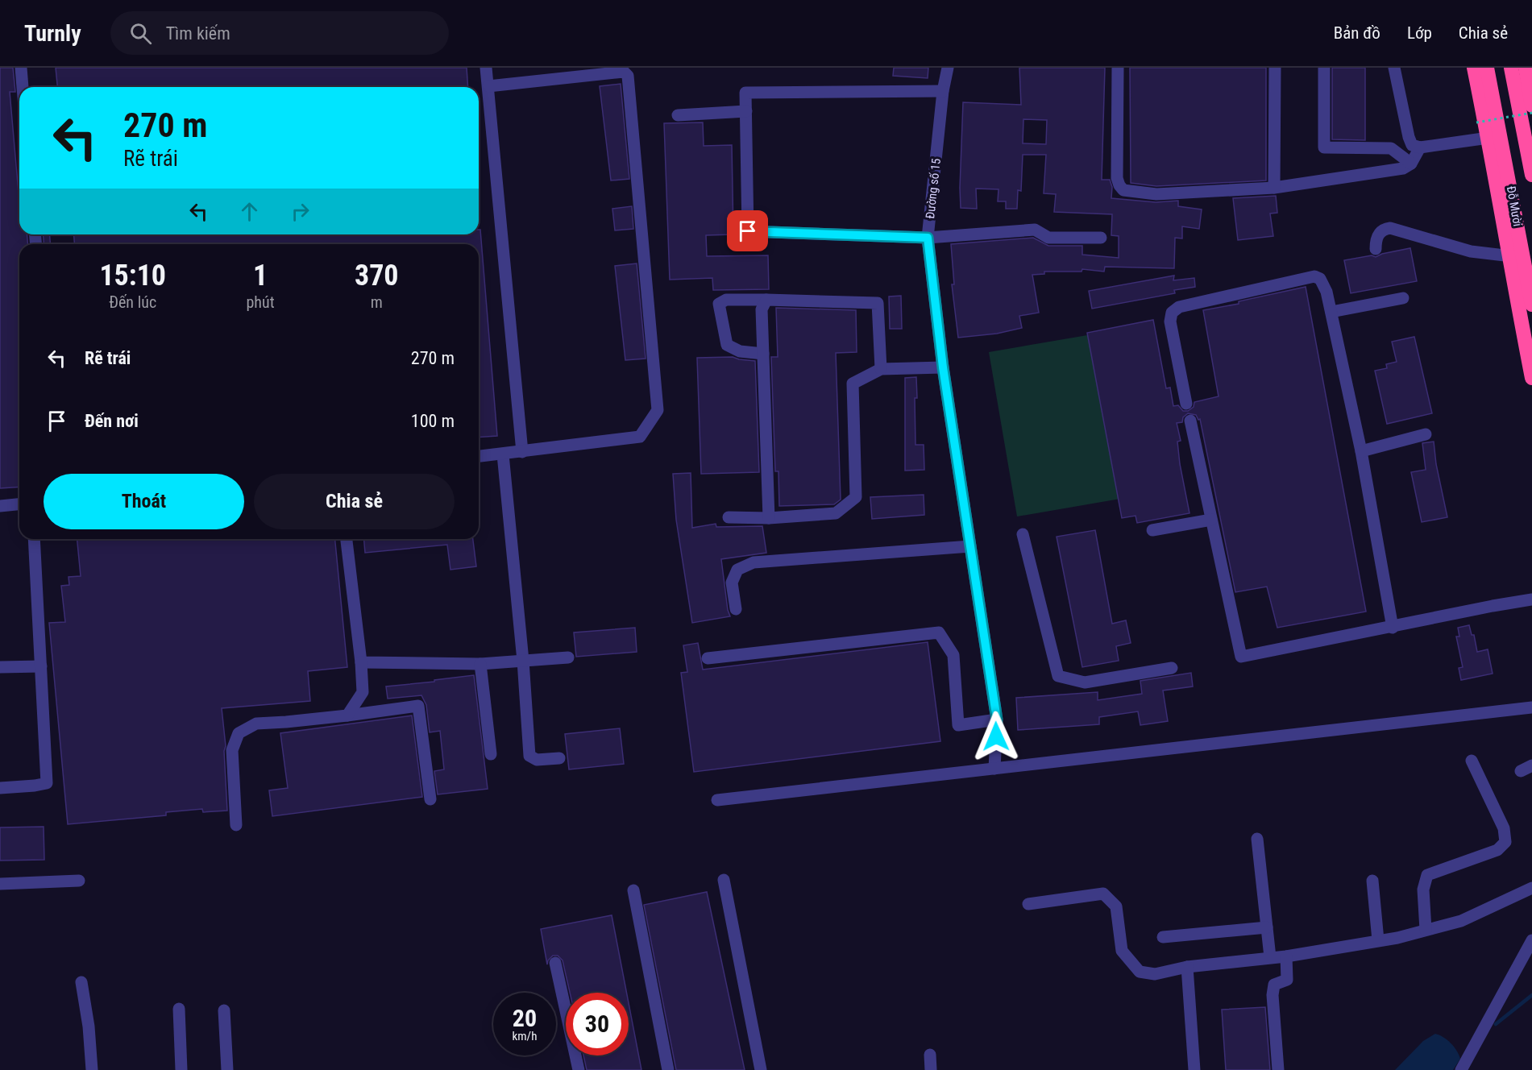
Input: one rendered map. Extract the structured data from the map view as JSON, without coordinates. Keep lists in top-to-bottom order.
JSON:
{
  "streets": {
    "highway": ["Đỗ Mười"],
    "street": ["Đường số 15"]
  },
  "page": {
    "header": "Turnly",
    "search": "Tìm kiếm",
    "nav": ["Bản đồ", "Lớp", "Chia sẻ"],
    "turn": ["270 m", "Rẽ trái"],
    "eta": [
      "15:10",
      "Đến lúc",
      "1",
      "phút",
      "370",
      "m"
    ],
    "list": [
      {
        "name": "Rẽ trái",
        "value": "270 m"
      },
      {
        "name": "Đến nơi",
        "value": "100 m"
      }
    ],
    "buttons": ["Thoát", "Chia sẻ"],
    "speed": "20 km/h",
    "limit": "30"
  }
}
